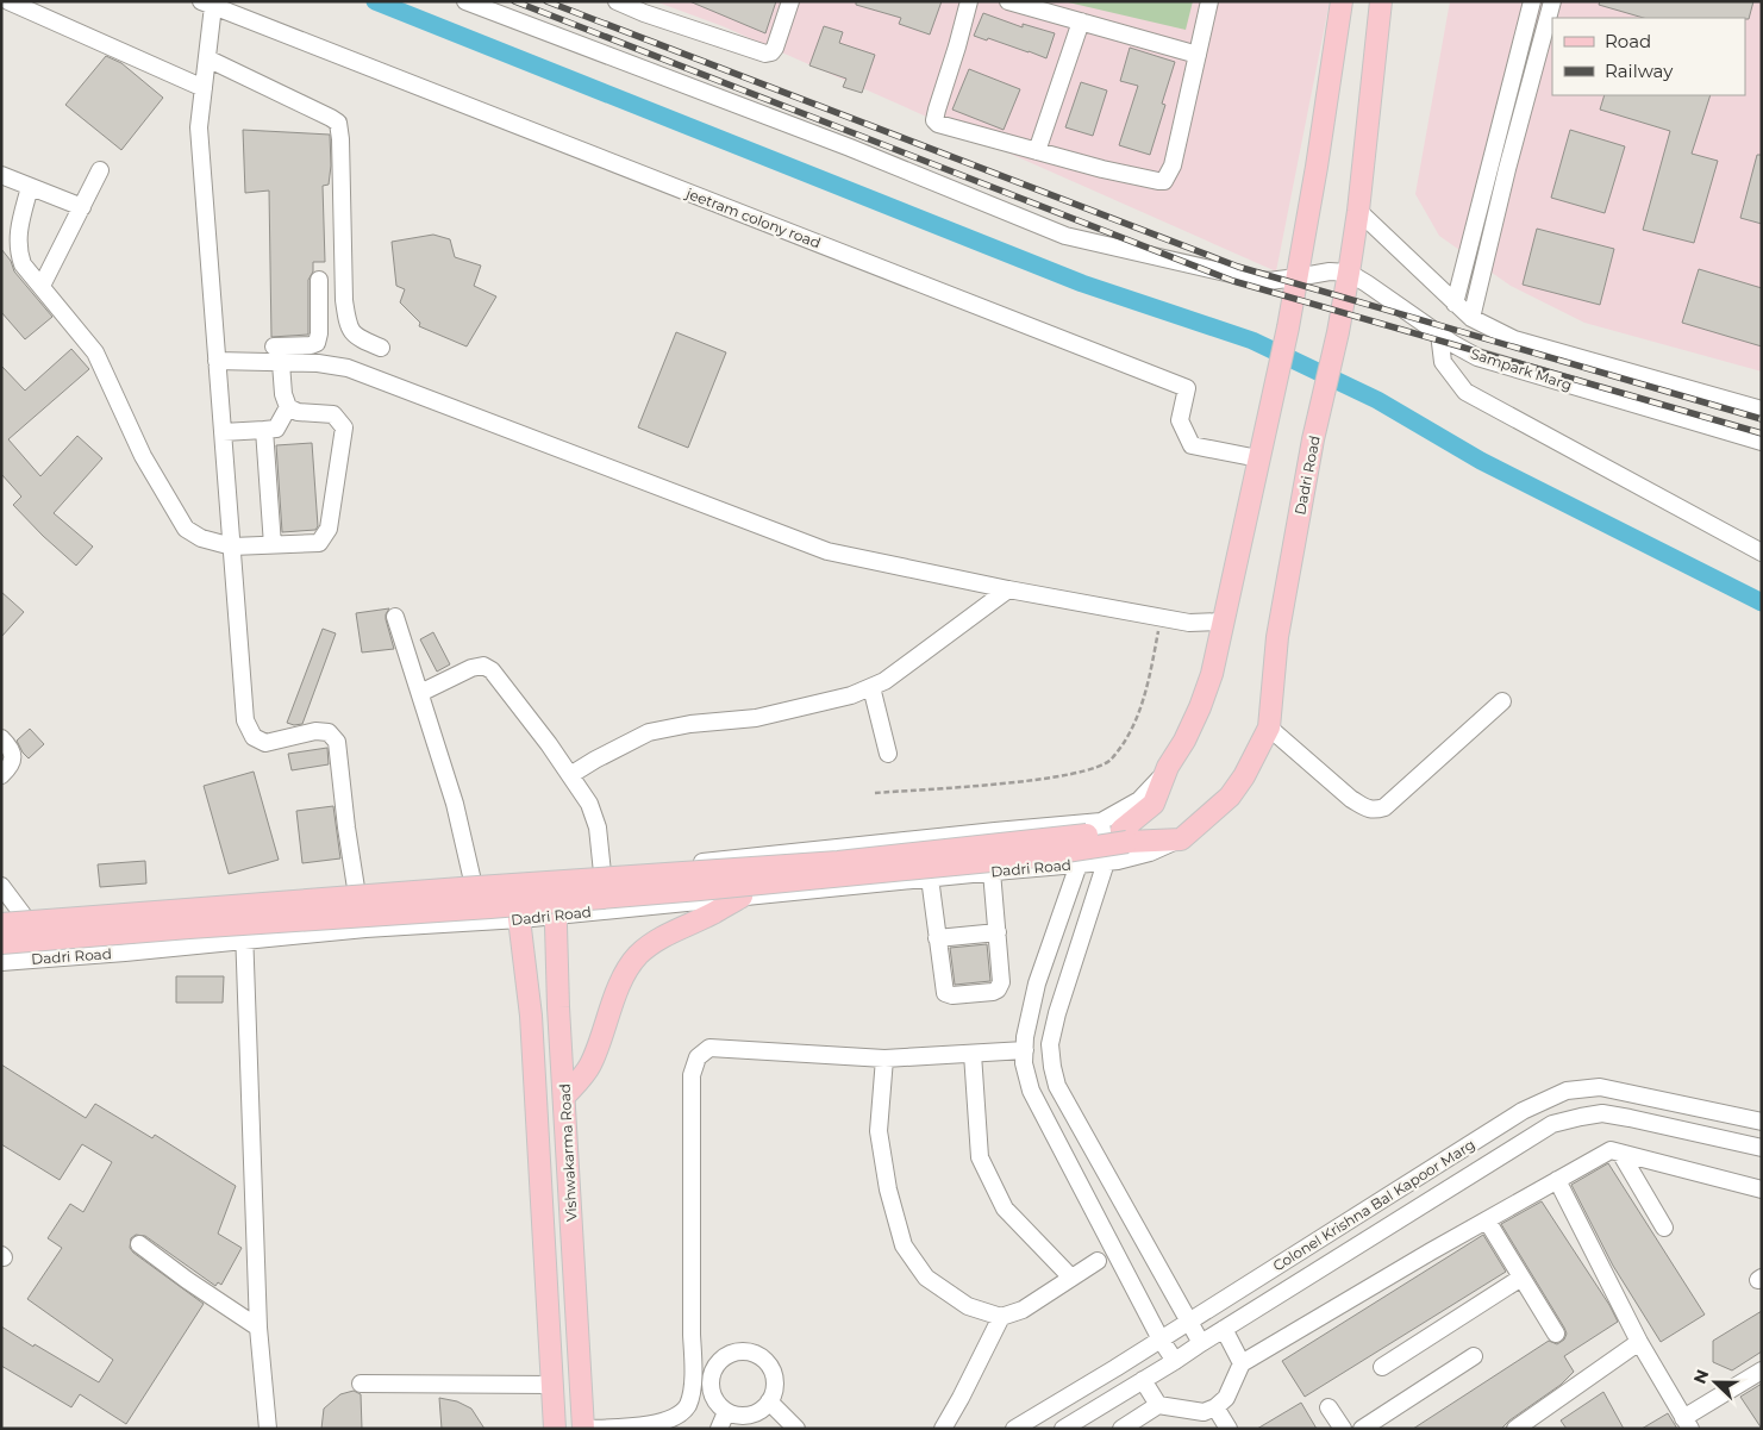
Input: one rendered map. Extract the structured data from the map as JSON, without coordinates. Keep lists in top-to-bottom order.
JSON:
{
  "streets": {
    "main road": ["Dadri Road", "Vishwakarma Road"],
    "street": ["jeetram colony road", "Sampark Marg", "Colonel Krishna Bal Kapoor Marg"]
  },
  "crossings": [
    ["Sampark Marg", "Dadri Road"],
    ["Dadri Road", "Vishwakarma Road"]
  ],
  "legend": ["Road", "Railway"],
  "north": "left"
}
